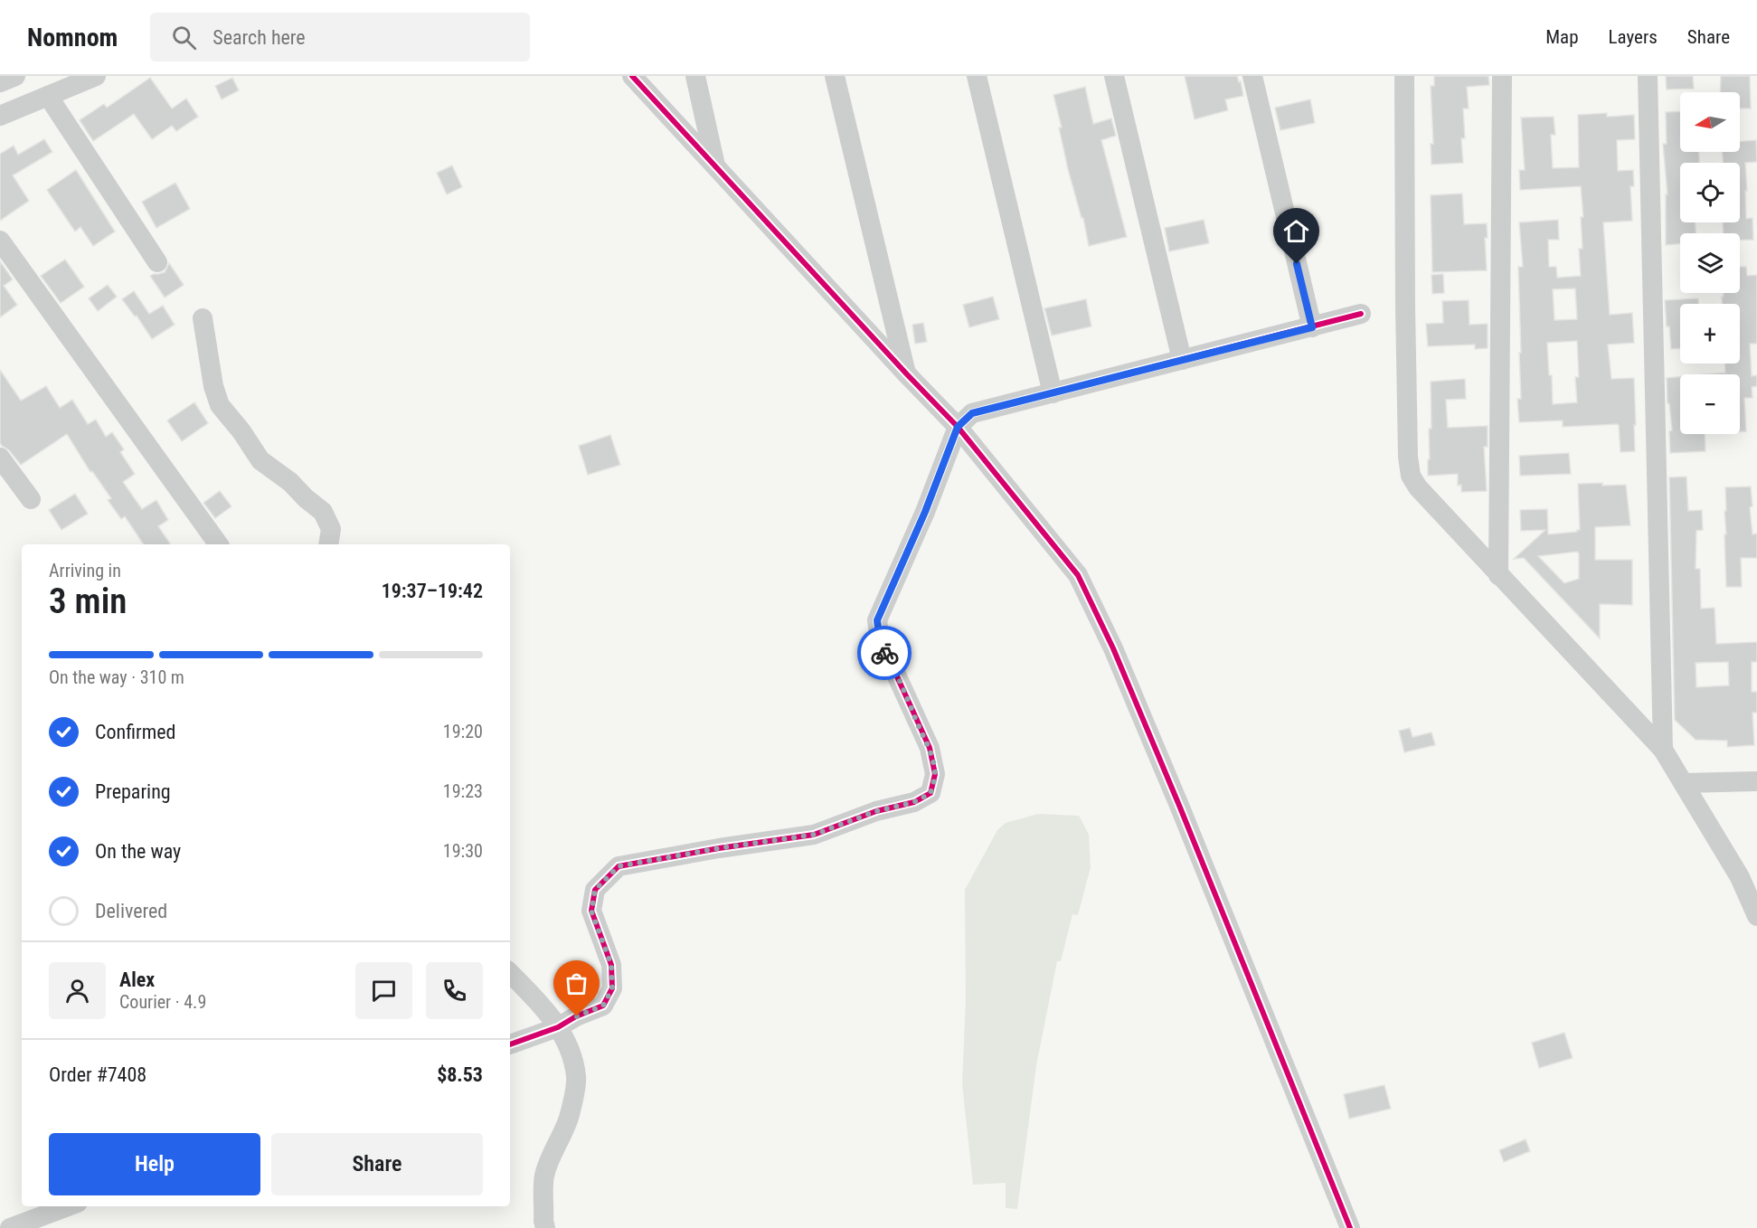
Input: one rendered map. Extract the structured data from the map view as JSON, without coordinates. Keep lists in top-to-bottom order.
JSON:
{
  "north": "left",
  "page": {
    "header": "Nomnom",
    "search": "Search here",
    "nav": ["Map", "Layers", "Share"],
    "map_buttons": ["+", "−"],
    "heading": ["3 min", "Arriving in", "19:37–19:42"],
    "panel": [
      "Alex",
      "Courier · 4.9",
      "Order #7408",
      "$8.53"
    ],
    "bar": "On the way · 310 m",
    "list": [
      ["Confirmed", "19:20"],
      ["Preparing", "19:23"],
      ["On the way", "19:30"],
      "Delivered"
    ],
    "buttons": ["Help", "Share"]
  }
}
